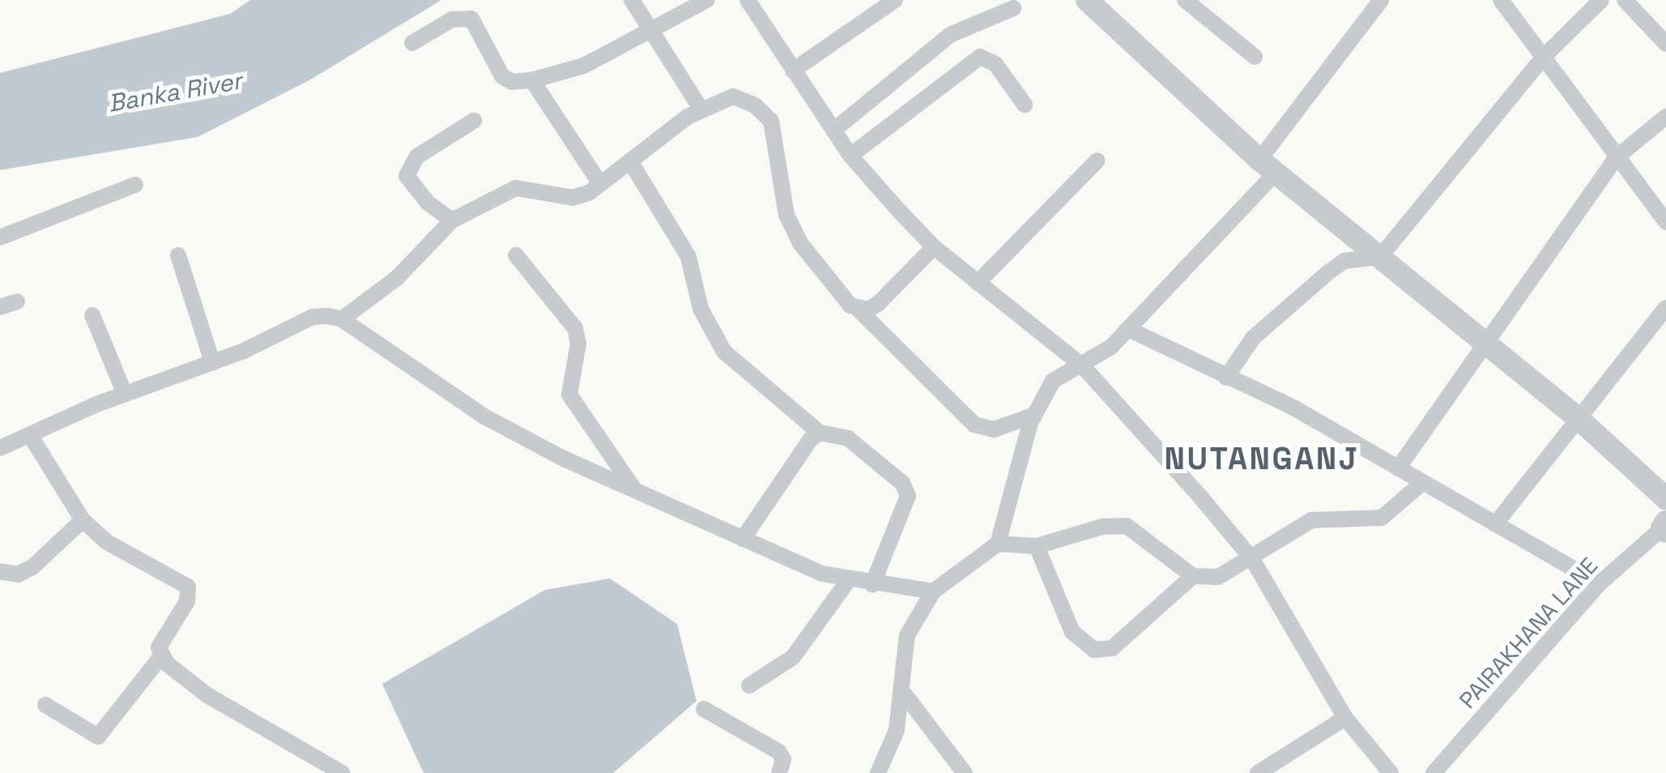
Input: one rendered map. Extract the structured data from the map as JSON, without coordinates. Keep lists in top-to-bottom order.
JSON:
{
  "streets": {
    "street": ["PAIRAKHANA LANE"]
  },
  "districts": ["NUTANGANJ"],
  "water": ["Banka River"]
}
